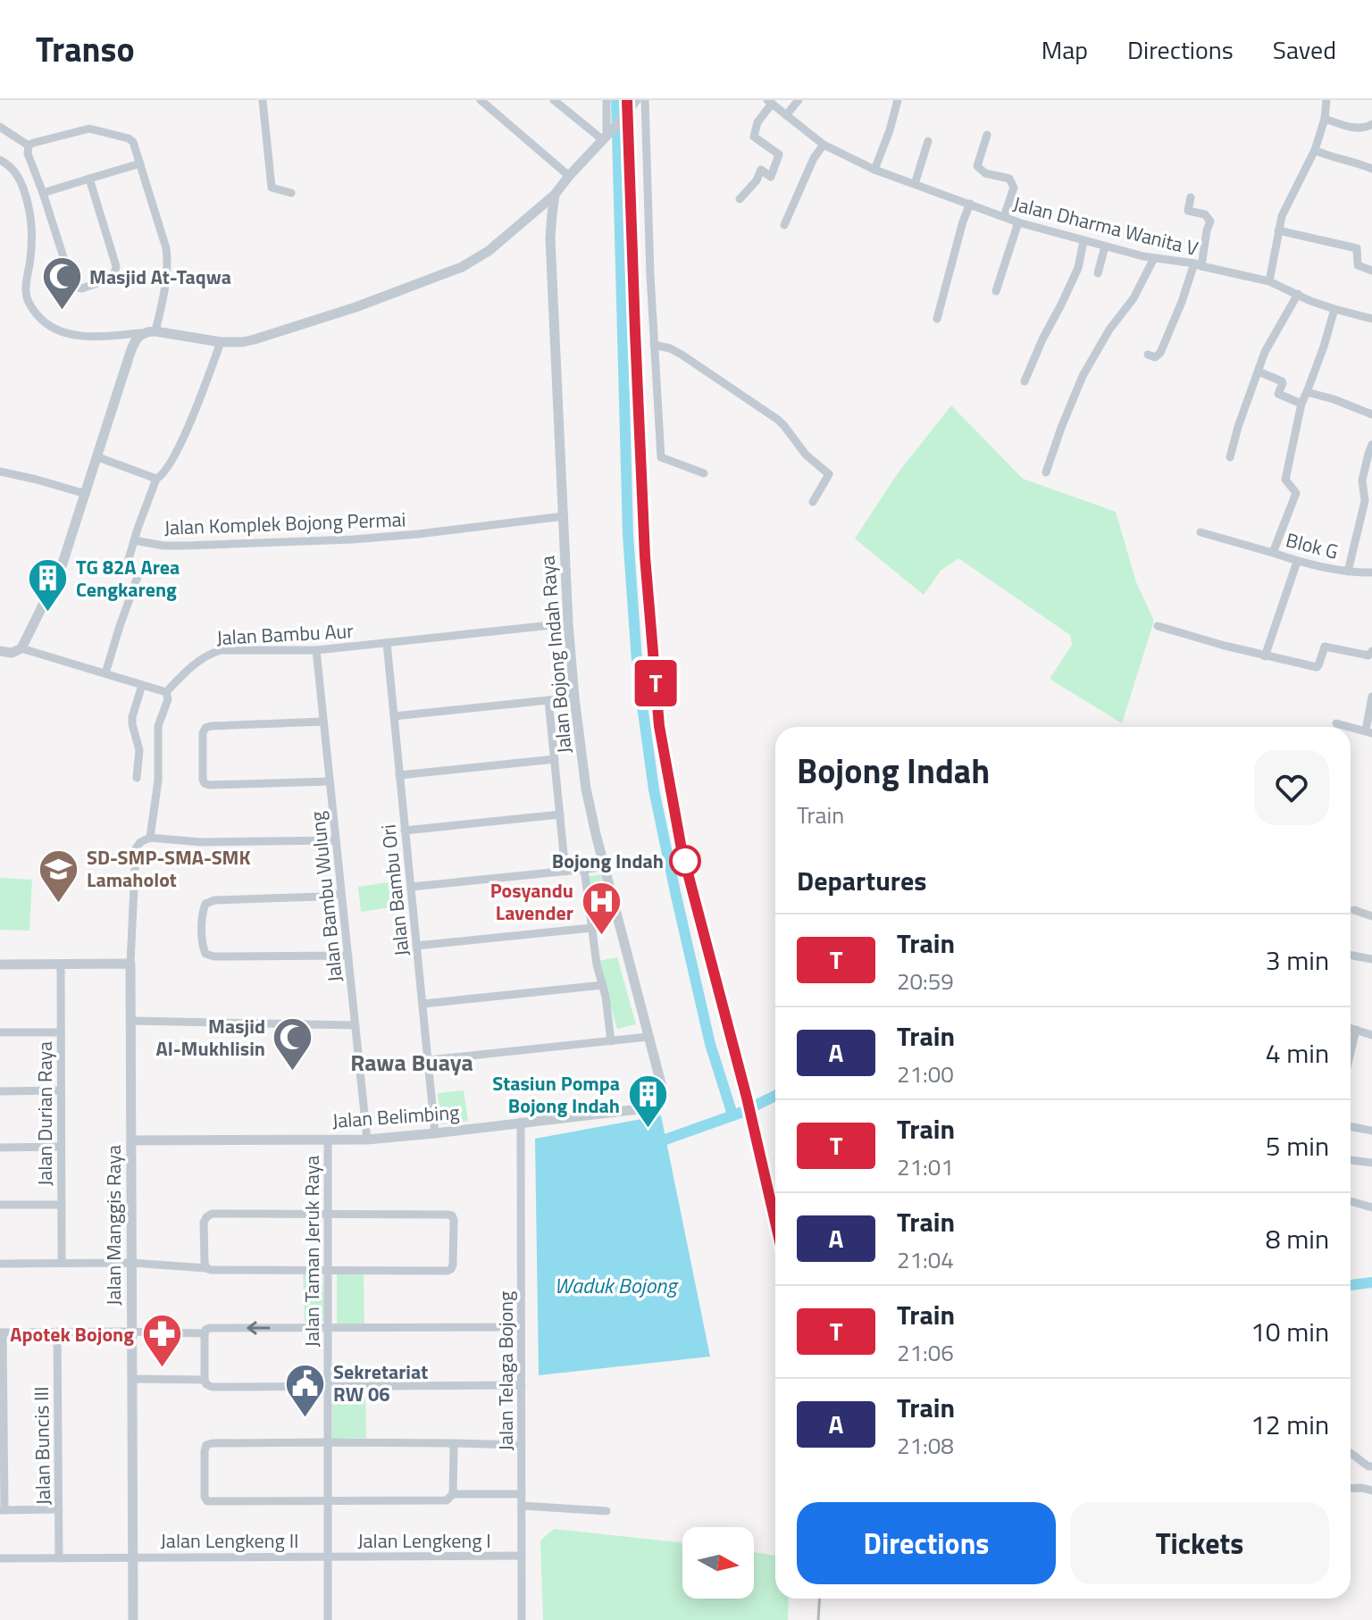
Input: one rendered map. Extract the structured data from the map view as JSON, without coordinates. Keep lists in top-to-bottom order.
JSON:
{
  "streets": {
    "street": [
      "Jalan Dharma Wanita V",
      "Jalan Komplek Bojong Permai",
      "Blok G",
      "Jalan Bambu Aur",
      "Jalan Bojong Indah Raya",
      "Jalan Bambu Ori",
      "Jalan Bambu Wulung",
      "Jalan Durian Raya",
      "Jalan Belimbing",
      "Jalan Manggis Raya",
      "Jalan Taman Jeruk Raya",
      "Jalan Telaga Bojong",
      "Jalan Buncis III",
      "Jalan Lengkeng II",
      "Jalan Lengkeng I"
    ]
  },
  "crossings": [
    ["Jalan Komplek Bojong Permai", "Jalan Bojong Indah Raya"],
    ["Jalan Bambu Aur", "Jalan Bojong Indah Raya"],
    ["Jalan Bambu Aur", "Jalan Bambu Ori"],
    ["Jalan Bambu Aur", "Jalan Bambu Wulung"],
    ["Jalan Bojong Indah Raya", "Jalan Belimbing"],
    ["Jalan Bambu Ori", "Jalan Belimbing"],
    ["Jalan Bambu Wulung", "Jalan Belimbing"],
    ["Jalan Belimbing", "Jalan Manggis Raya"],
    ["Jalan Belimbing", "Jalan Taman Jeruk Raya"],
    ["Jalan Belimbing", "Jalan Telaga Bojong"],
    ["Jalan Manggis Raya", "Jalan Lengkeng II"],
    ["Jalan Taman Jeruk Raya", "Jalan Lengkeng II"],
    ["Jalan Taman Jeruk Raya", "Jalan Lengkeng I"],
    ["Jalan Telaga Bojong", "Jalan Lengkeng I"],
    ["Jalan Buncis III", "Jalan Lengkeng II"],
    ["Jalan Lengkeng II", "Jalan Lengkeng I"]
  ],
  "districts": ["Rawa Buaya"],
  "water": ["Waduk Bojong"],
  "places": {
    "mosque": ["Masjid At-Taqwa", "Masjid Al-Mukhlisin"],
    "building": ["TG 82A Area Cengkareng", "Stasiun Pompa Bojong Indah"],
    "other": ["Bojong Indah"],
    "school or university": ["SD-SMP-SMA-SMK Lamaholot"],
    "hospital": ["Posyandu Lavender"],
    "pharmacy": ["Apotek Bojong"],
    "public building": ["Sekretariat RW 06"]
  },
  "north": "right",
  "page": {
    "header": "Transo",
    "nav": ["Map", "Directions", "Saved"],
    "on_map": "T",
    "heading": [
      ["Bojong Indah", "Train"],
      "Departures"
    ],
    "list": [
      {
        "mark": "T",
        "name": "Train",
        "note": "20:59",
        "value": "3 min"
      },
      {
        "mark": "A",
        "name": "Train",
        "note": "21:00",
        "value": "4 min"
      },
      {
        "mark": "T",
        "name": "Train",
        "note": "21:01",
        "value": "5 min"
      },
      {
        "mark": "A",
        "name": "Train",
        "note": "21:04",
        "value": "8 min"
      },
      {
        "mark": "T",
        "name": "Train",
        "note": "21:06",
        "value": "10 min"
      },
      {
        "mark": "A",
        "name": "Train",
        "note": "21:08",
        "value": "12 min"
      }
    ],
    "buttons": ["Directions", "Tickets"]
  }
}
